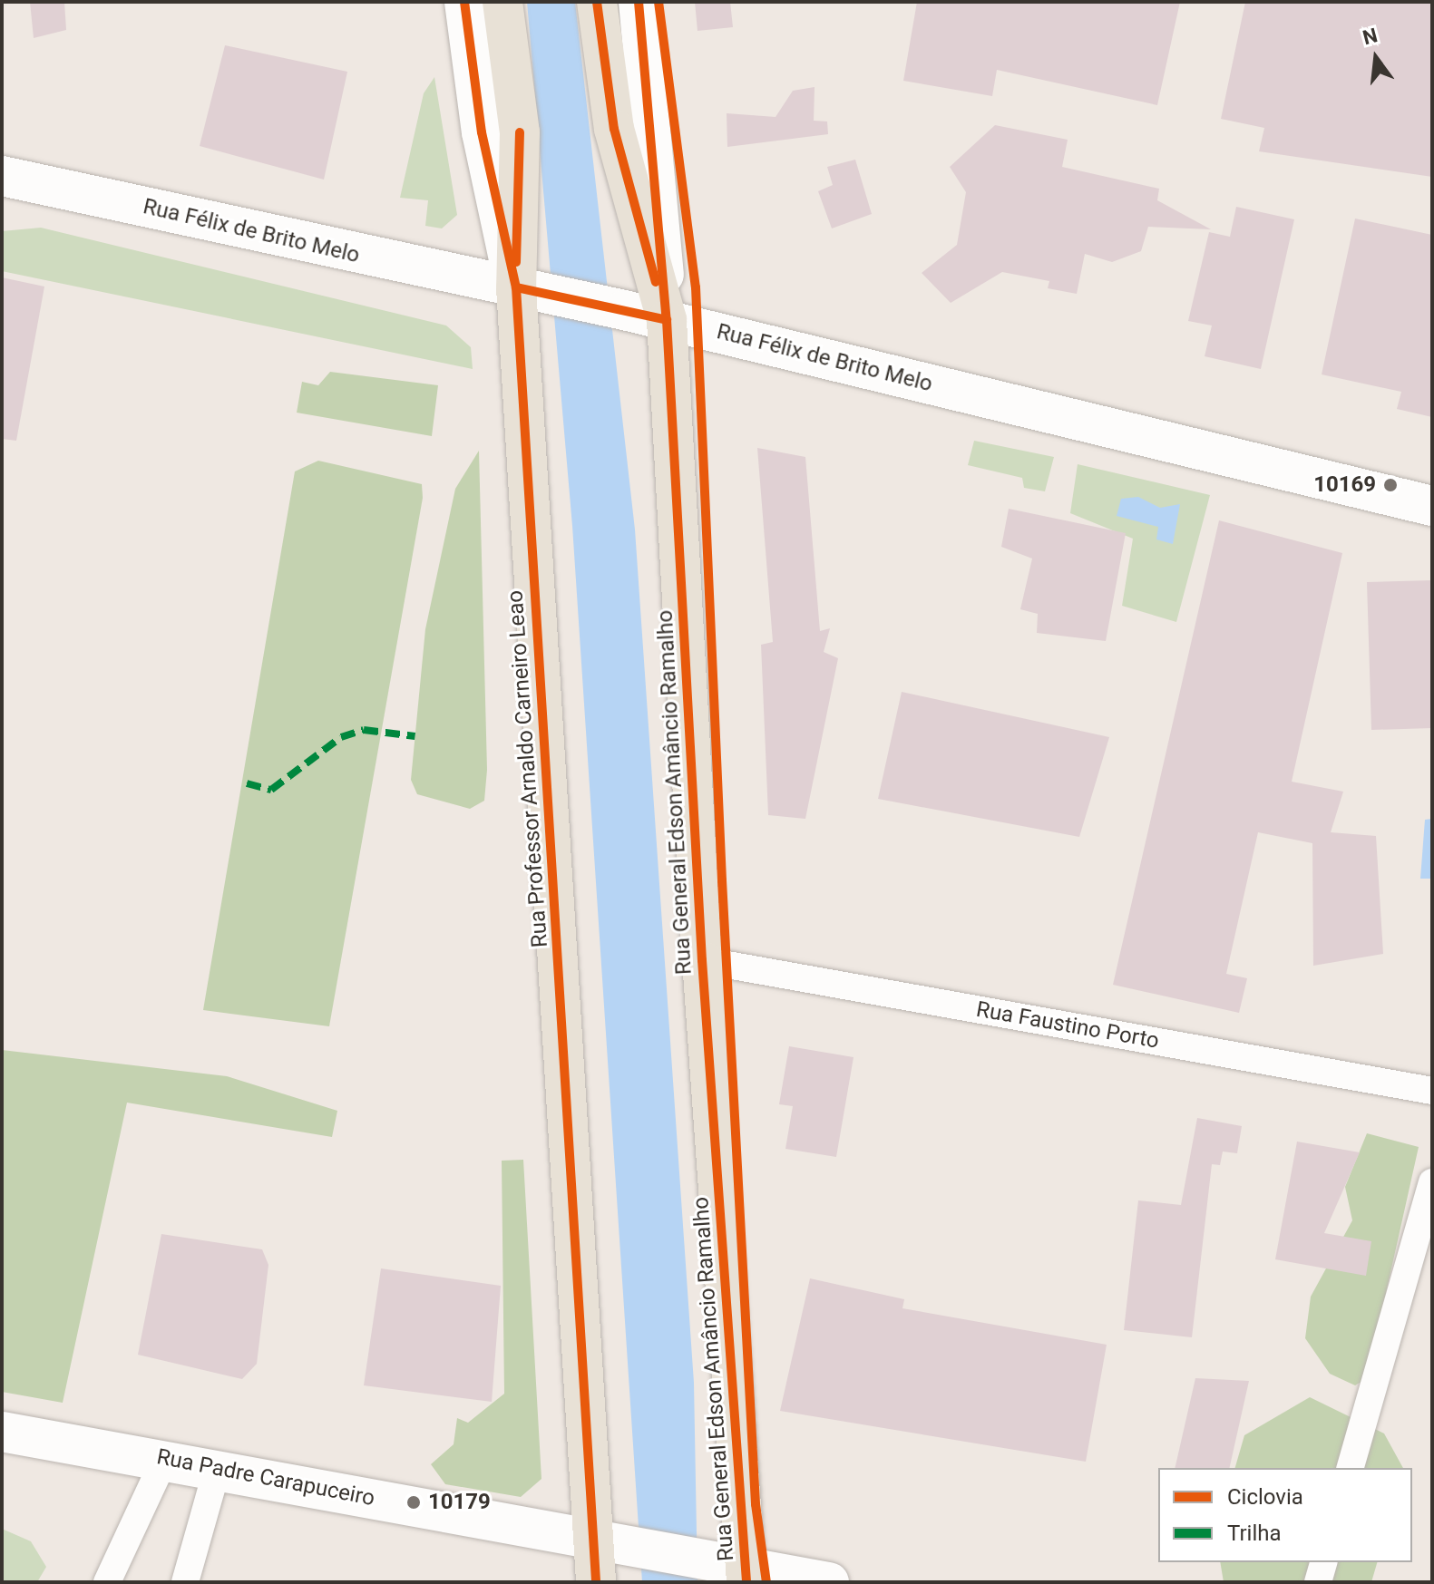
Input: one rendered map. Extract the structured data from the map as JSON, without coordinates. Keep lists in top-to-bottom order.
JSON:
{
  "streets": {
    "main road": [
      "Rua Félix de Brito Melo",
      "Rua Professor Arnaldo Carneiro Leao",
      "Rua General Edson Amâncio Ramalho",
      "Rua Padre Carapuceiro"
    ],
    "street": ["Rua Faustino Porto"]
  },
  "crossings": [
    ["Rua Félix de Brito Melo", "Rua Professor Arnaldo Carneiro Leao"],
    ["Rua Félix de Brito Melo", "Rua General Edson Amâncio Ramalho"],
    ["Rua Professor Arnaldo Carneiro Leao", "Rua Padre Carapuceiro"],
    ["Rua General Edson Amâncio Ramalho", "Rua Faustino Porto"],
    ["Rua General Edson Amâncio Ramalho", "Rua Padre Carapuceiro"]
  ],
  "places": ["10169", "10179"],
  "legend": ["Ciclovia", "Trilha"],
  "north": "top"
}
